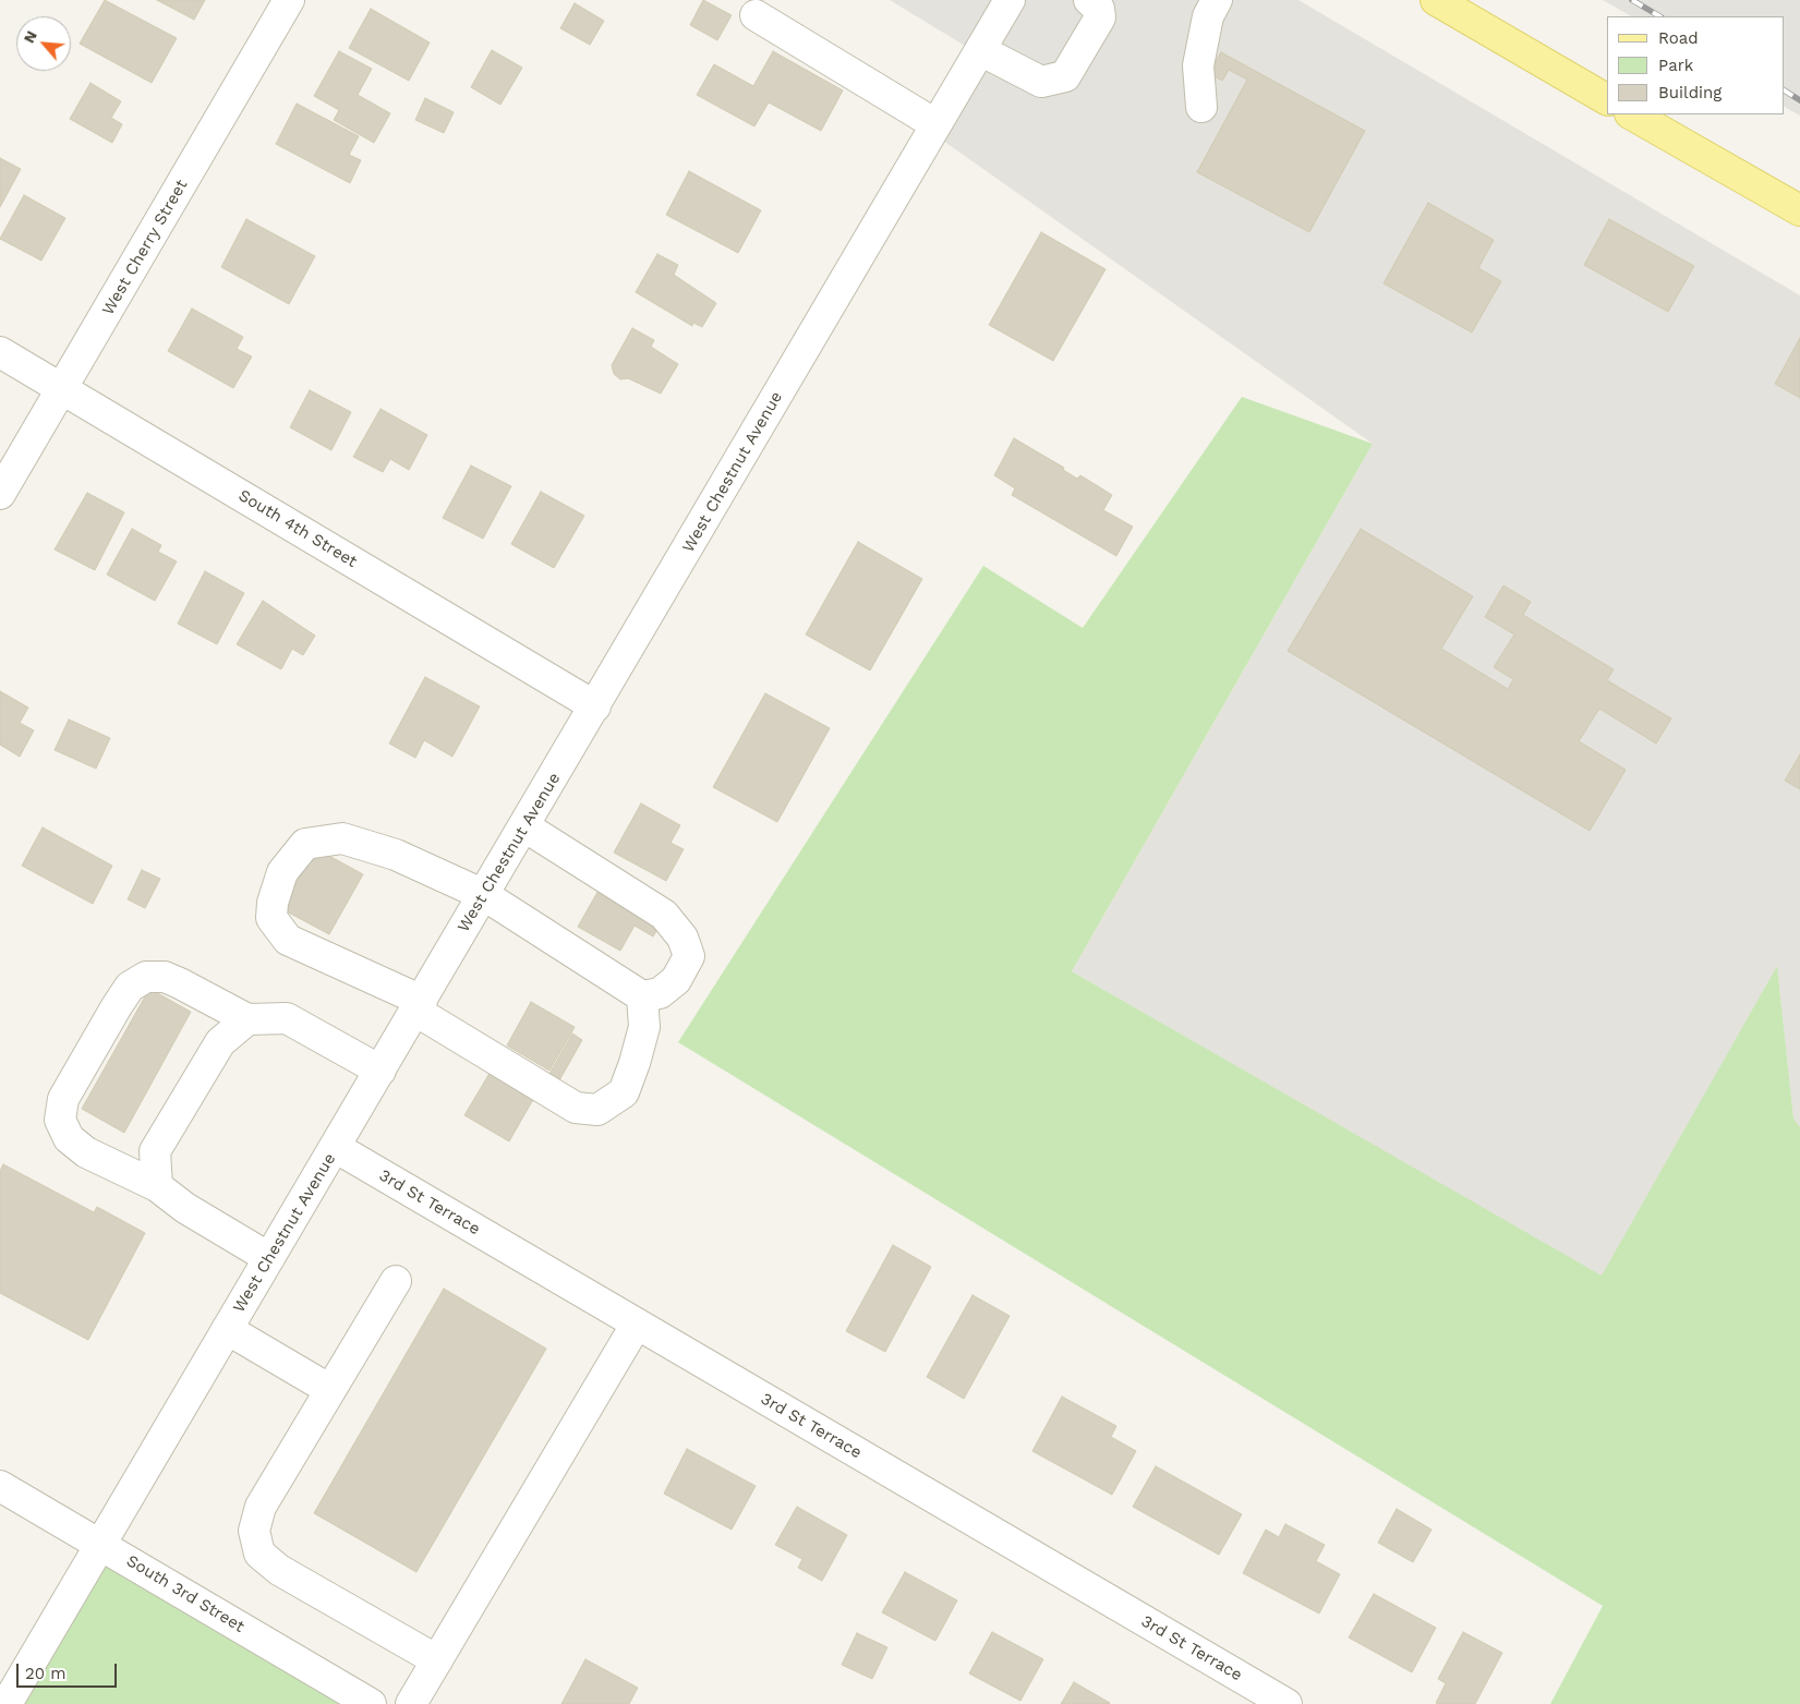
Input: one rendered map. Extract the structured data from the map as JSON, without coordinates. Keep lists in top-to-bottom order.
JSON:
{
  "streets": {
    "street": [
      "West Cherry Street",
      "West Chestnut Avenue",
      "South 4th Street",
      "3rd St Terrace",
      "South 3rd Street"
    ]
  },
  "crossings": [
    ["West Cherry Street", "South 4th Street"],
    ["West Chestnut Avenue", "South 4th Street"],
    ["West Chestnut Avenue", "3rd St Terrace"],
    ["West Chestnut Avenue", "South 3rd Street"]
  ],
  "legend": ["Road", "Park", "Building"],
  "scale_bar": "20 m",
  "north": "top left"
}
